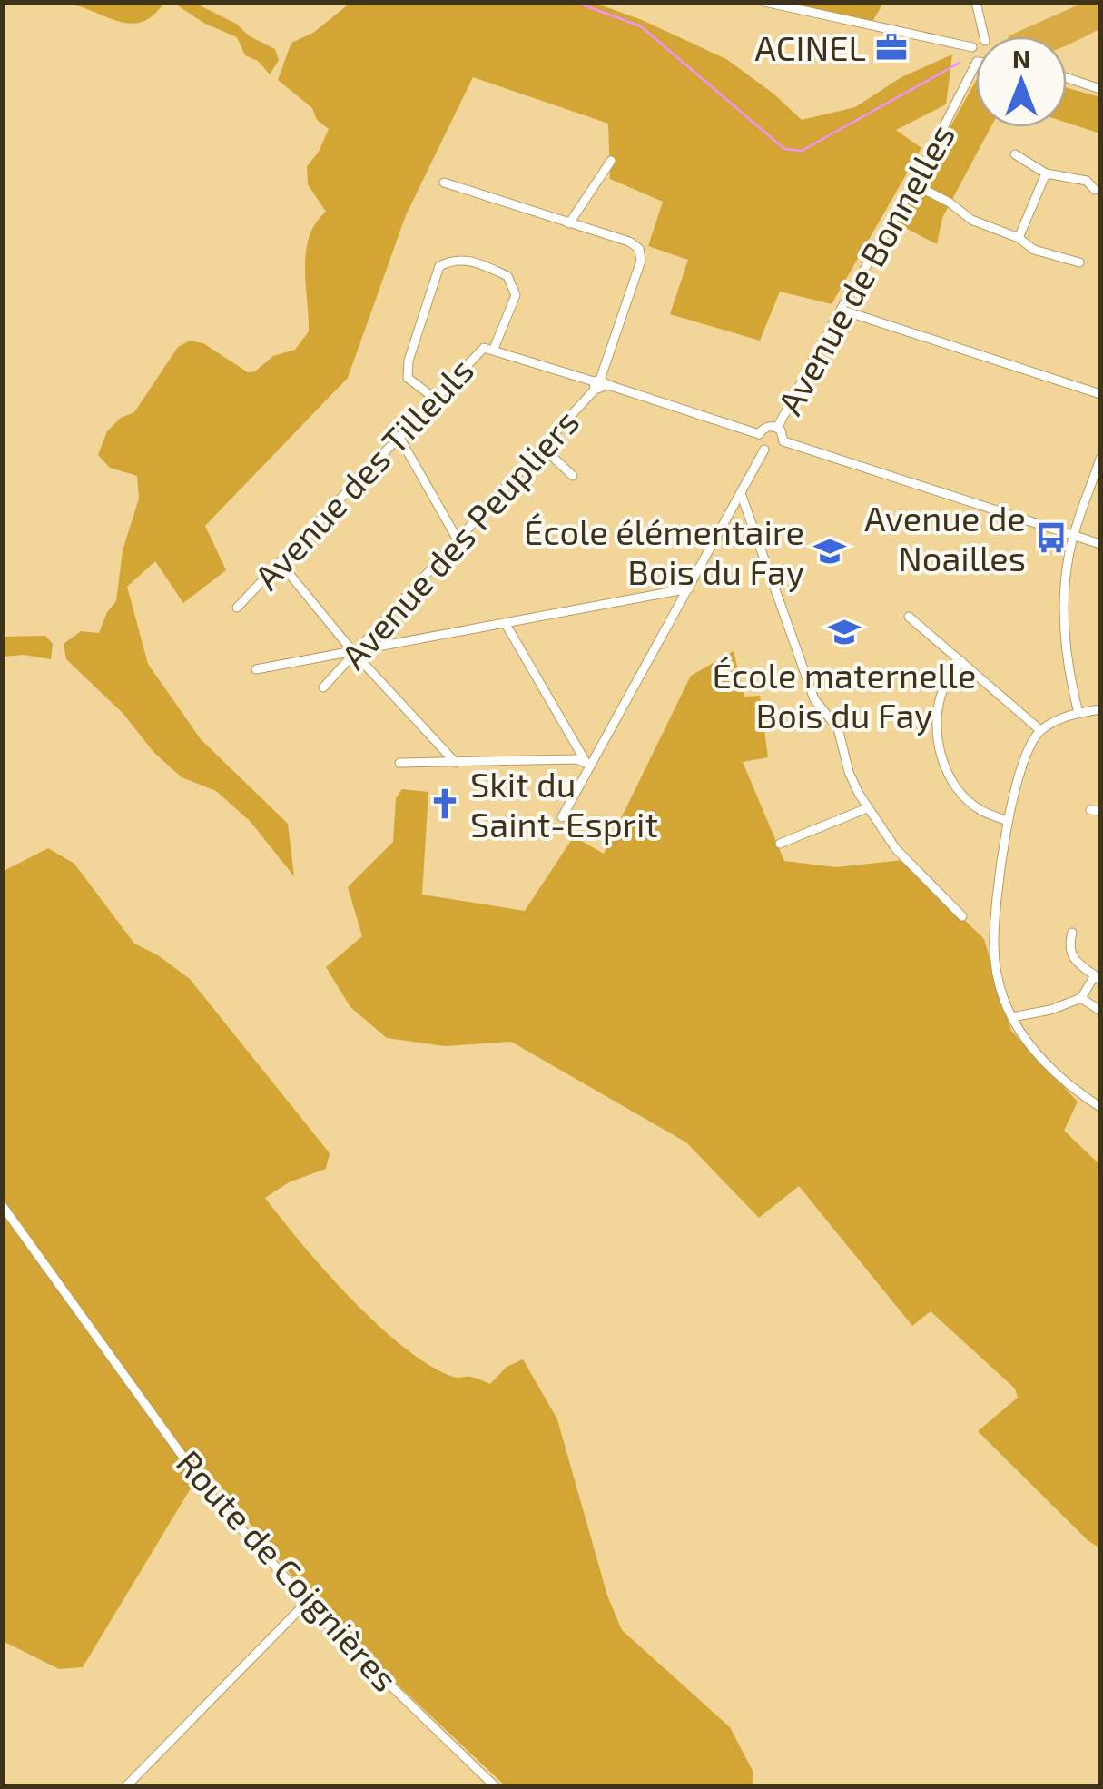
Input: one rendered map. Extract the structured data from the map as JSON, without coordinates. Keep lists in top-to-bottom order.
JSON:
{
  "streets": {
    "street": [
      "Avenue de Bonnelles",
      "Avenue des Tilleuls",
      "Avenue des Peupliers",
      "Route de Coignières"
    ]
  },
  "places": {
    "office": ["ACINEL"],
    "bus stop": ["Avenue de Noailles"],
    "school or university": ["École élémentaire Bois du Fay", "École maternelle Bois du Fay"],
    "church": ["Skit du Saint-Esprit"]
  },
  "north": "top"
}
